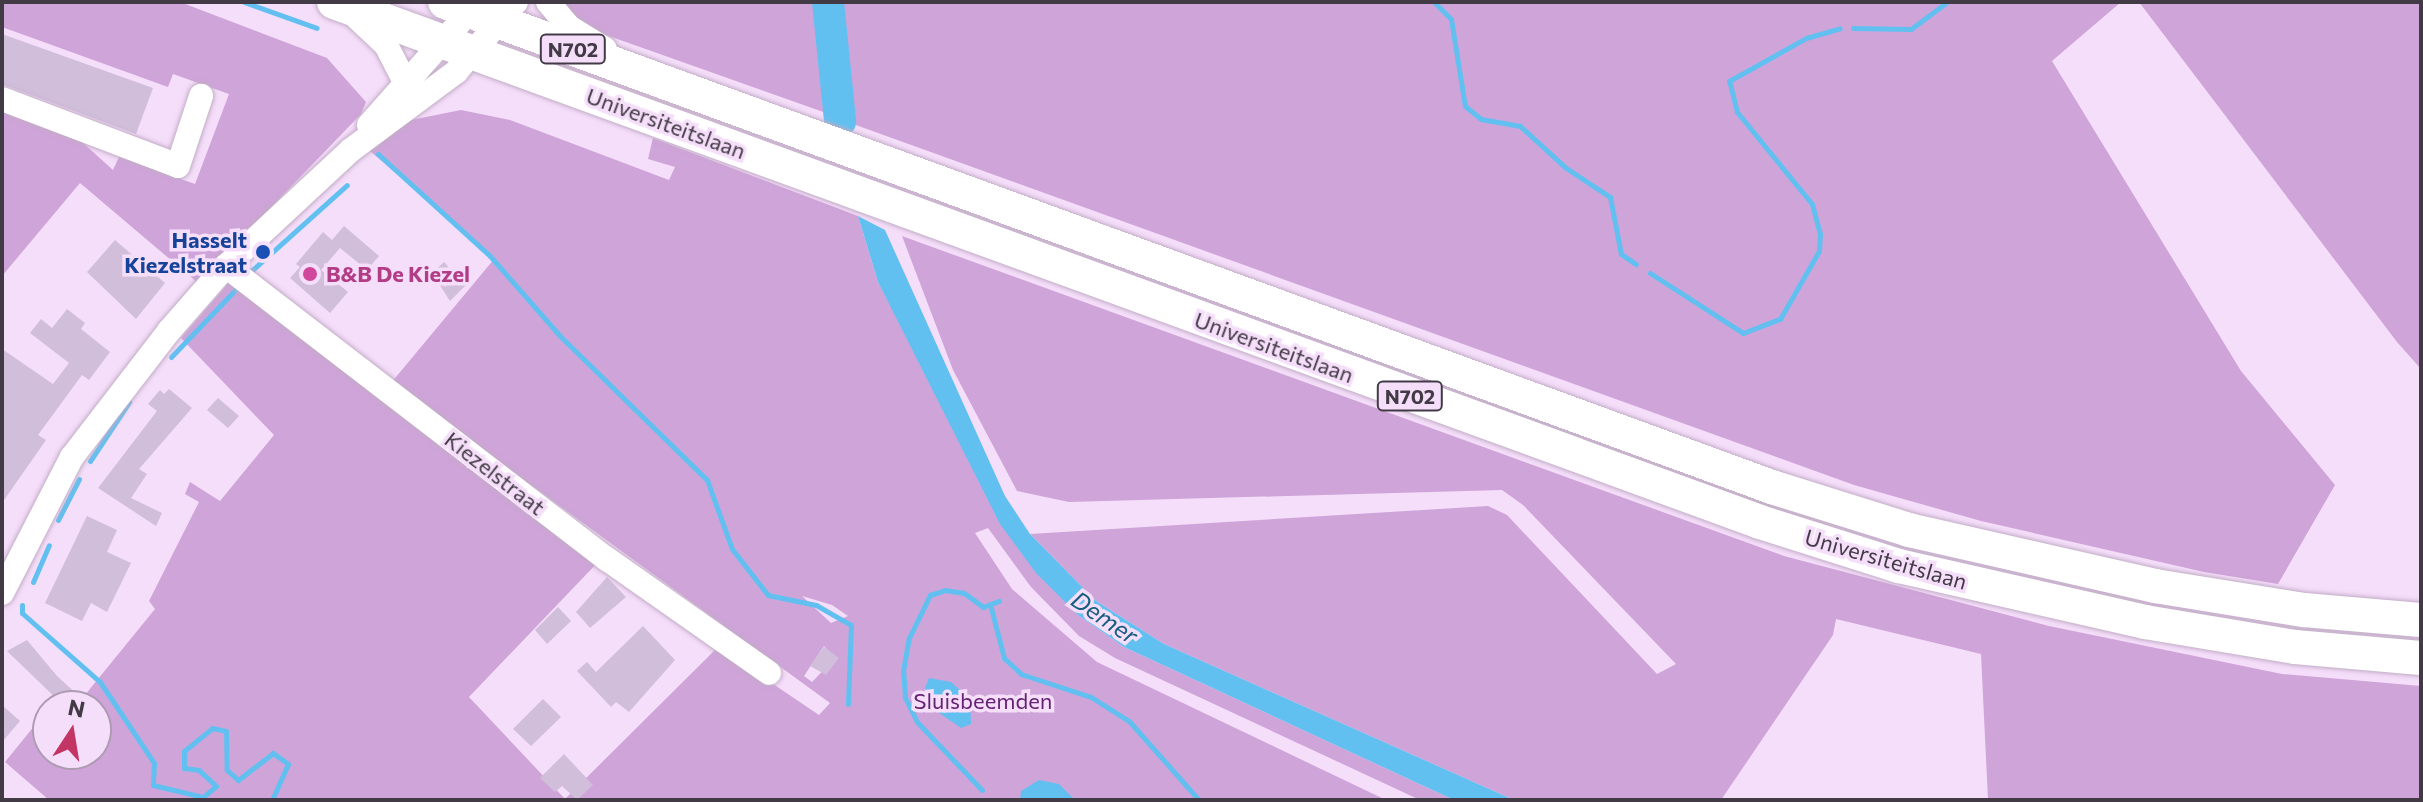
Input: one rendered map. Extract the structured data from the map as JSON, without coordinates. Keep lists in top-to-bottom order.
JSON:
{
  "streets": {
    "highway": ["N702", "Universiteitslaan"],
    "street": ["Kiezelstraat"]
  },
  "water": ["Demer"],
  "parks": ["Sluisbeemden"],
  "places": ["Hasselt Kiezelstraat", "B&B De Kiezel"],
  "north": "top"
}
